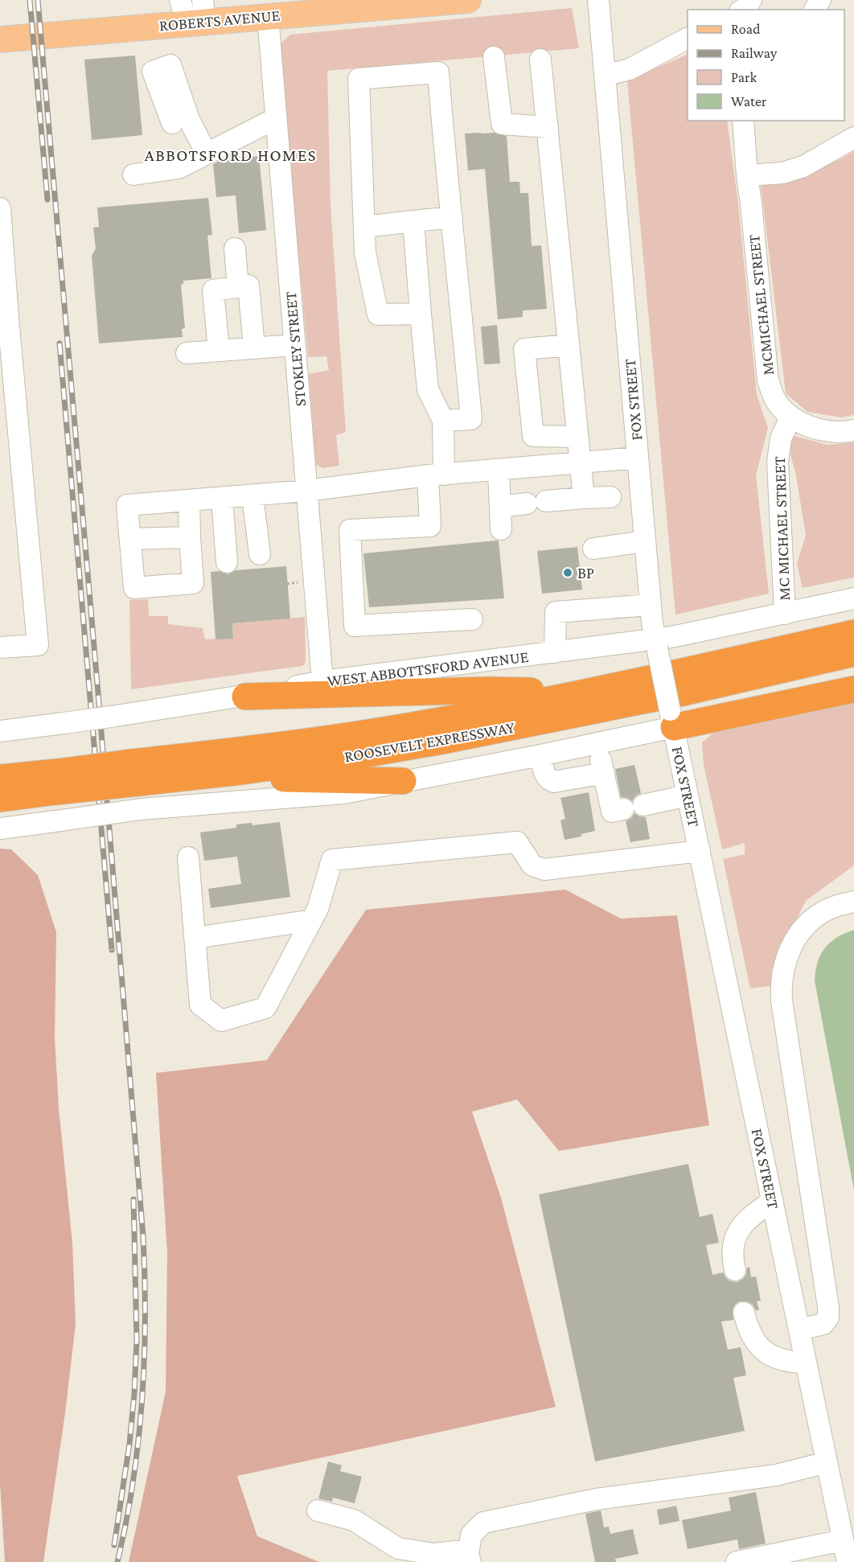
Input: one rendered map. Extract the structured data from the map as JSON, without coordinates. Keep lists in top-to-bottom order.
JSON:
{
  "streets": {
    "highway": ["ROOSEVELT EXPRESSWAY"],
    "main road": ["ROBERTS AVENUE"],
    "street": [
      "MCMICHAEL STREET",
      "STOKLEY STREET",
      "FOX STREET",
      "MC MICHAEL STREET",
      "WEST ABBOTTSFORD AVENUE"
    ]
  },
  "crossings": [
    ["ROBERTS AVENUE", "STOKLEY STREET"],
    ["MCMICHAEL STREET", "MC MICHAEL STREET"],
    ["STOKLEY STREET", "WEST ABBOTTSFORD AVENUE"],
    ["FOX STREET", "WEST ABBOTTSFORD AVENUE"],
    ["MC MICHAEL STREET", "WEST ABBOTTSFORD AVENUE"]
  ],
  "districts": ["ABBOTSFORD HOMES"],
  "places": ["BP"],
  "legend": [
    "Road",
    "Railway",
    "Park",
    "Water"
  ]
}
